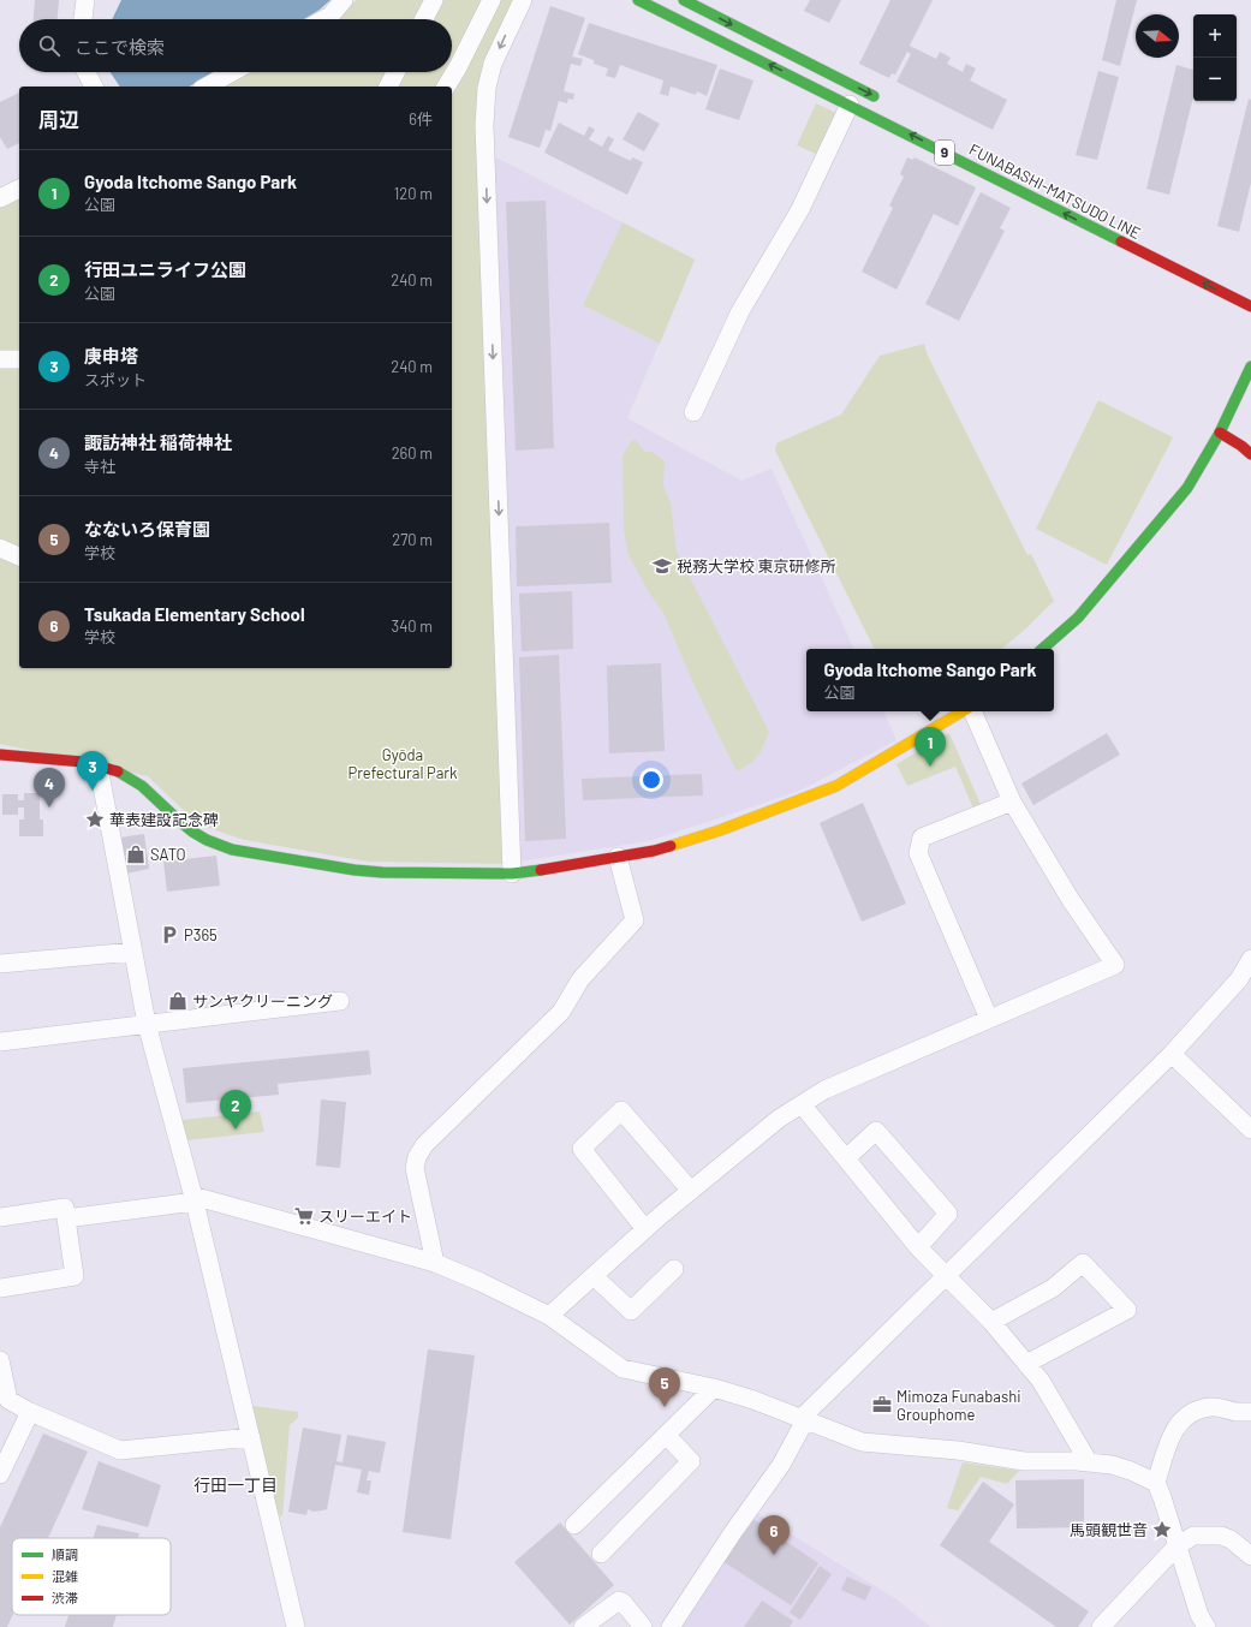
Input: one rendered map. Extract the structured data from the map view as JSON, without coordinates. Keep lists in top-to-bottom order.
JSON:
{
  "streets": {
    "street": ["9", "FUNABASHI-MATSUDO LINE"]
  },
  "districts": ["行田一丁目"],
  "parks": ["Gyōda Prefectural Park"],
  "places": {
    "school or university": ["税務大学校 東京研修所"],
    "place": ["華表建設記念碑", "馬頭観世音"],
    "shop": ["SATO", "サンヤクリーニング"],
    "parking": ["P365"],
    "supermarket": ["スリーエイト"],
    "office": ["Mimoza Funabashi Grouphome"]
  },
  "legend": ["順調", "混雑", "渋滞"],
  "north": "right",
  "page": {
    "map_buttons": ["+", "−"],
    "search": "ここで検索",
    "heading": ["周辺", "6件"],
    "list": [
      {
        "mark": "1",
        "name": "Gyoda Itchome Sango Park",
        "note": "公園",
        "value": "120 m"
      },
      {
        "mark": "2",
        "name": "行田ユニライフ公園",
        "note": "公園",
        "value": "240 m"
      },
      {
        "mark": "3",
        "name": "庚申塔",
        "note": "スポット",
        "value": "240 m"
      },
      {
        "mark": "4",
        "name": "諏訪神社 稲荷神社",
        "note": "寺社",
        "value": "260 m"
      },
      {
        "mark": "5",
        "name": "なないろ保育園",
        "note": "学校",
        "value": "270 m"
      },
      {
        "mark": "6",
        "name": "Tsukada Elementary School",
        "note": "学校",
        "value": "340 m"
      }
    ],
    "popup": ["Gyoda Itchome Sango Park", "公園"],
    "pins": [
      "1",
      "3",
      "4",
      "2",
      "5",
      "6"
    ]
  }
}
